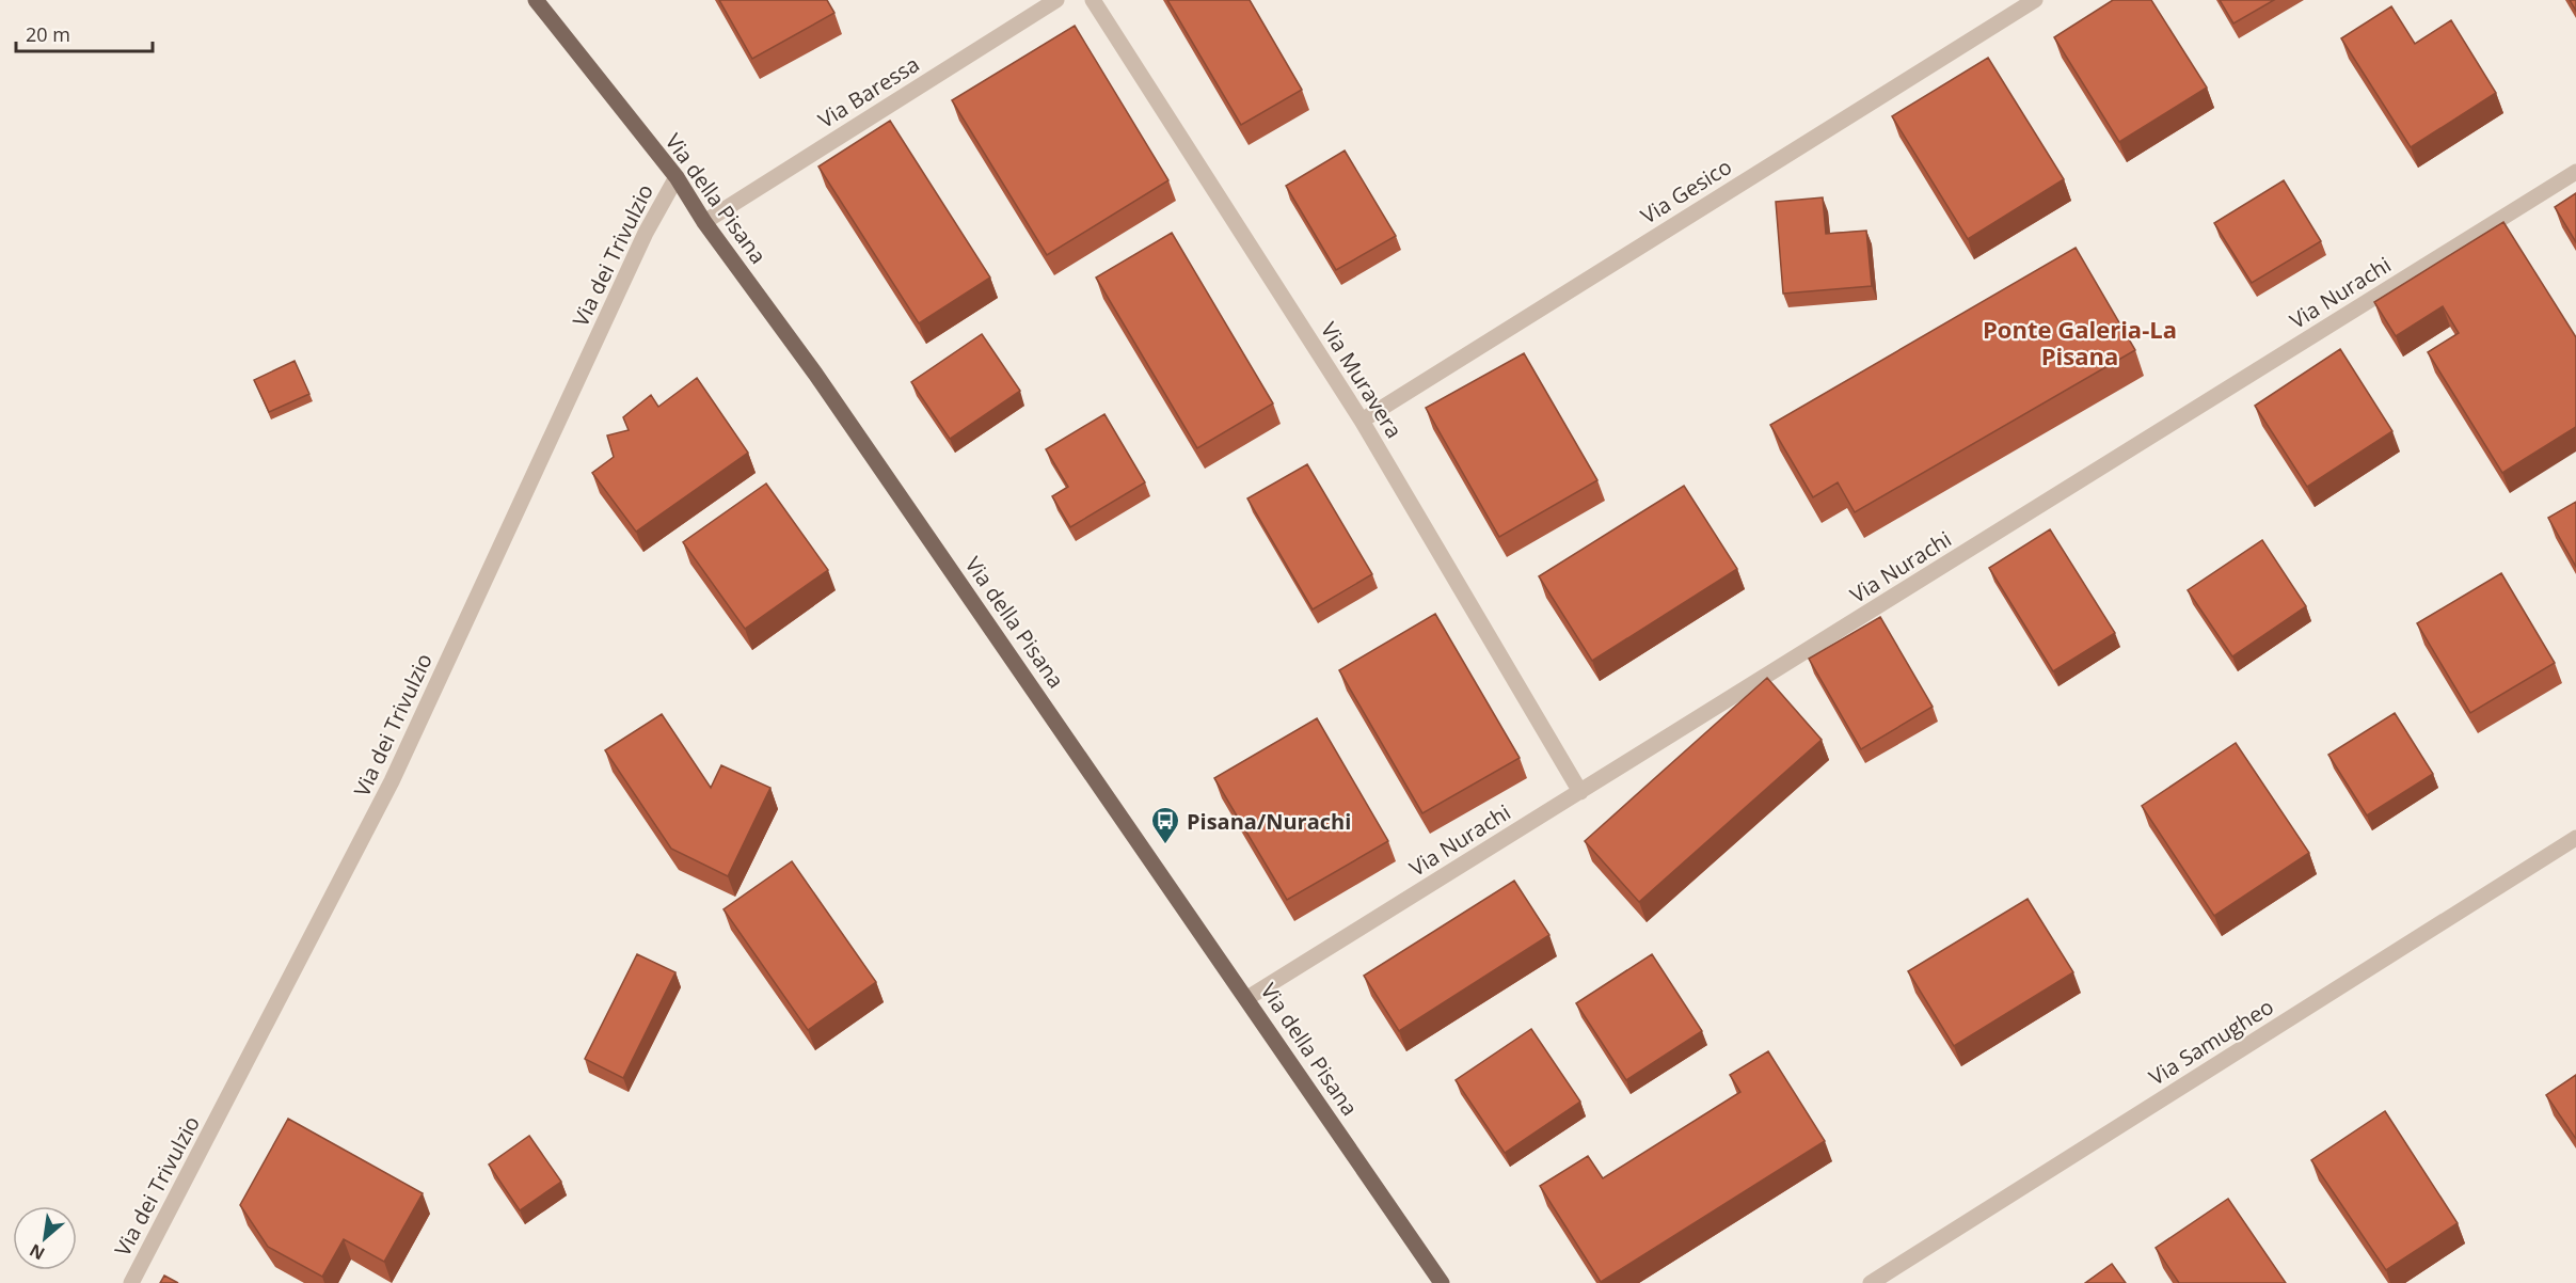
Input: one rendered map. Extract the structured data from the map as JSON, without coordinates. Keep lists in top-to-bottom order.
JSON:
{
  "streets": {
    "main road": ["Via della Pisana"],
    "street": [
      "Via Baressa",
      "Via Gesico",
      "Via dei Trivulzio",
      "Via Nurachi",
      "Via Muravera",
      "Via Samugheo"
    ]
  },
  "crossings": [
    ["Via Baressa", "Via della Pisana"],
    ["Via Gesico", "Via Muravera"],
    ["Via della Pisana", "Via dei Trivulzio"],
    ["Via della Pisana", "Via Nurachi"],
    ["Via Nurachi", "Via Muravera"]
  ],
  "districts": ["Ponte Galeria-La Pisana"],
  "places": {
    "bus stop": ["Pisana/Nurachi"]
  },
  "scale_bar": "20 m",
  "north": "bottom left"
}
